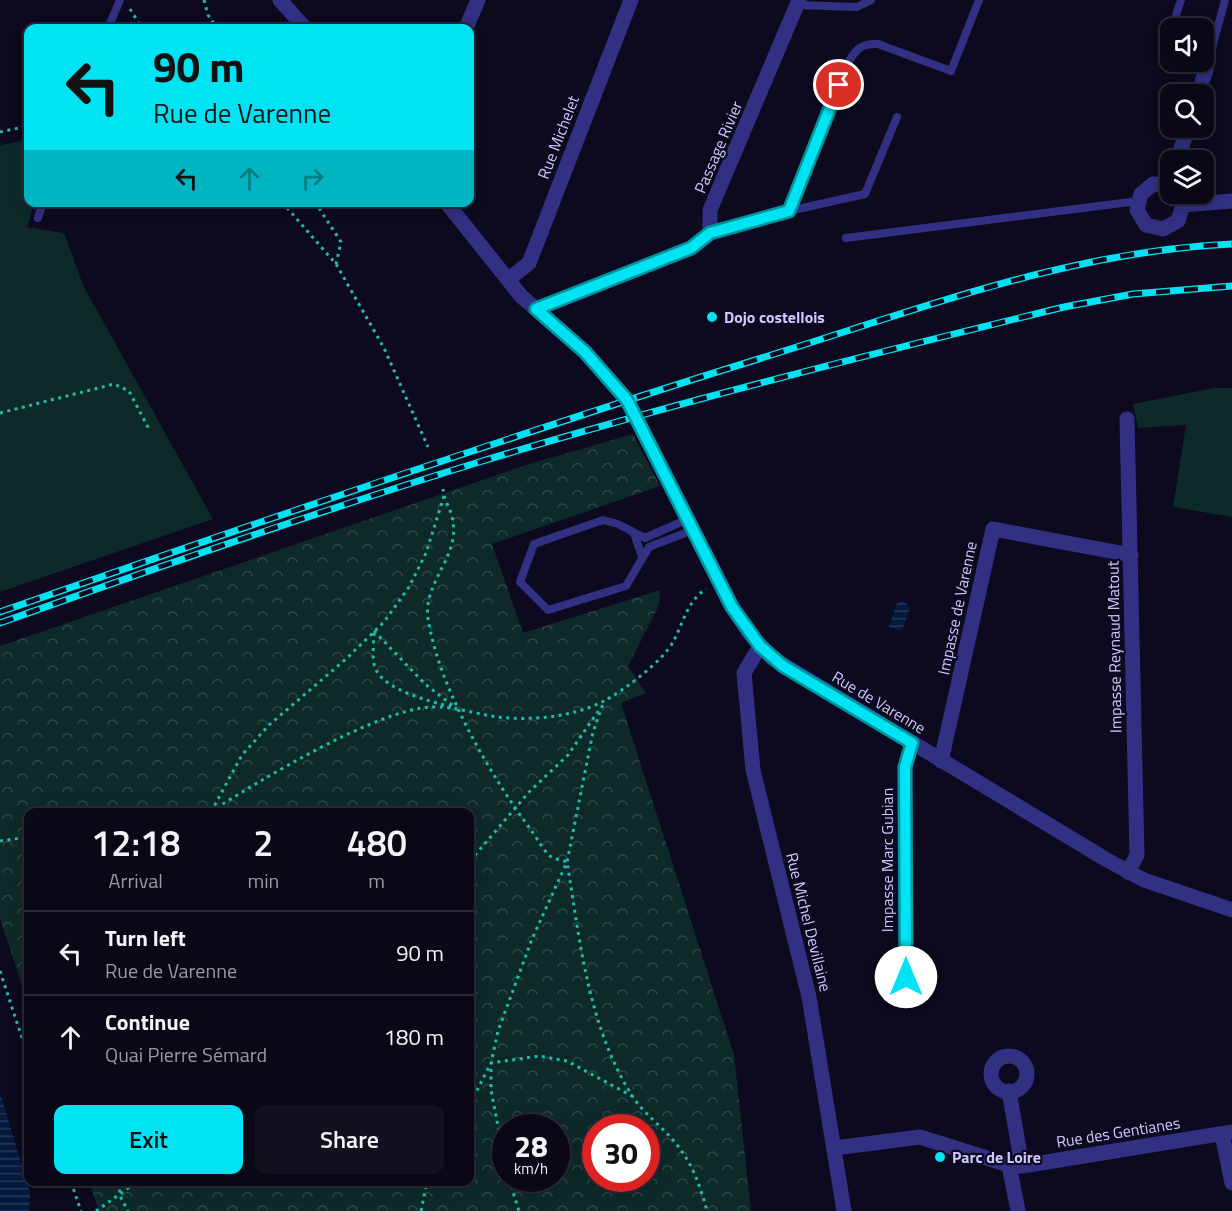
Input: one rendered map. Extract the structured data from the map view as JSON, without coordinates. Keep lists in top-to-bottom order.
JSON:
{
  "streets": {
    "street": [
      "Rue Michelet",
      "Passage Rivier",
      "Impasse de Varenne",
      "Impasse Reynaud Matout",
      "Rue de Varenne",
      "Impasse Marc Gubian",
      "Rue Michel Devillaine",
      "Rue des Gentianes"
    ]
  },
  "crossings": [
    ["Rue Michelet", "Rue de Varenne"],
    ["Impasse de Varenne", "Impasse Reynaud Matout"],
    ["Impasse de Varenne", "Rue de Varenne"],
    ["Impasse Reynaud Matout", "Rue de Varenne"],
    ["Rue de Varenne", "Impasse Marc Gubian"],
    ["Rue de Varenne", "Rue Michel Devillaine"],
    ["Rue Michel Devillaine", "Rue des Gentianes"]
  ],
  "places": ["Dojo costellois", "Parc de Loire"],
  "page": {
    "turn": ["90 m", "Rue de Varenne"],
    "eta": [
      "12:18",
      "Arrival",
      "2",
      "min",
      "480",
      "m"
    ],
    "list": [
      {
        "name": "Turn left",
        "note": "Rue de Varenne",
        "value": "90 m"
      },
      {
        "name": "Continue",
        "note": "Quai Pierre Sémard",
        "value": "180 m"
      }
    ],
    "buttons": ["Exit", "Share"],
    "speed": "28 km/h",
    "limit": "30"
  }
}
